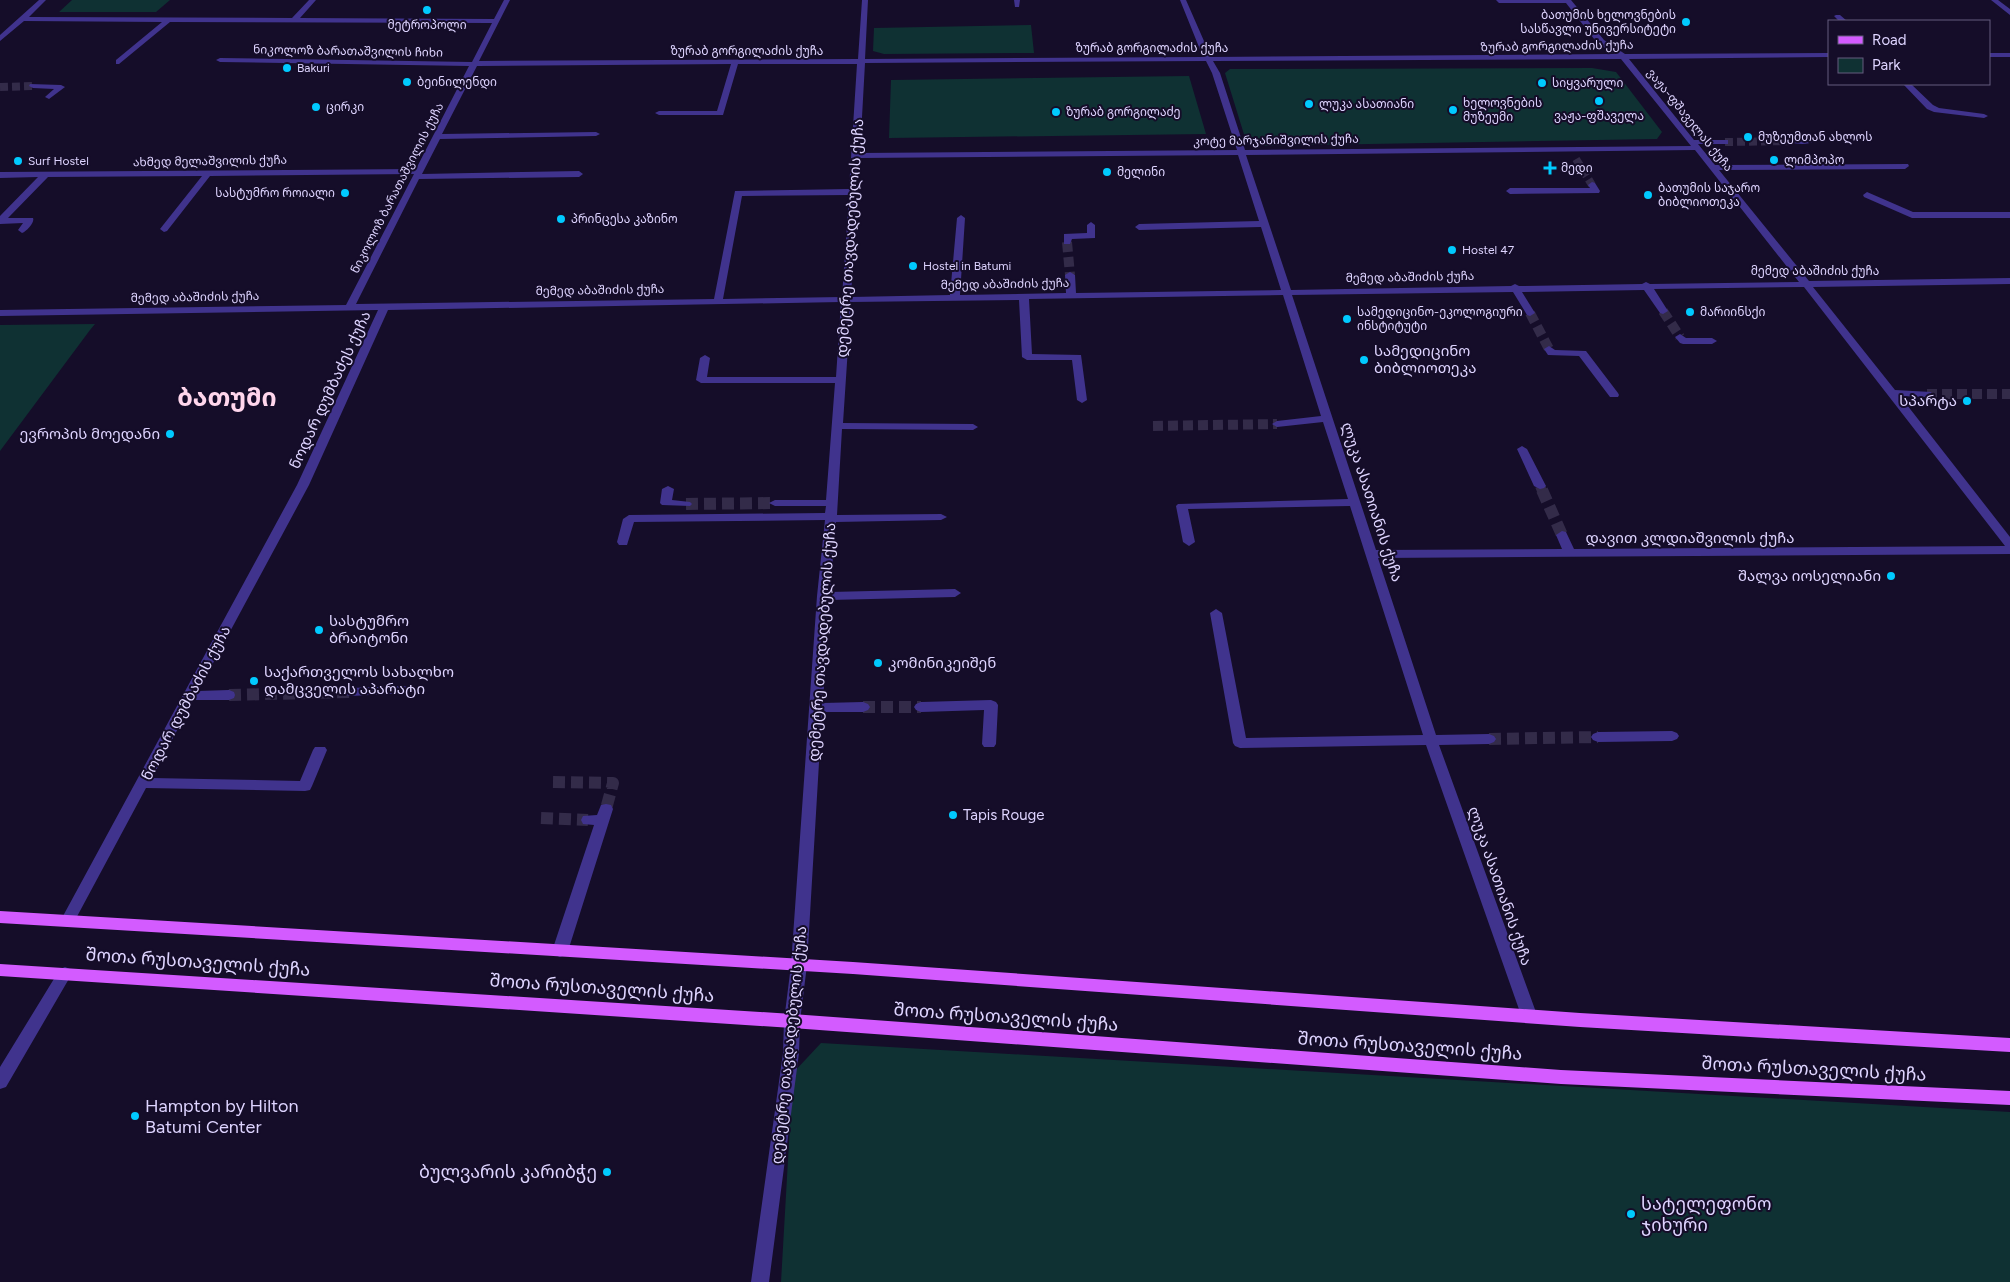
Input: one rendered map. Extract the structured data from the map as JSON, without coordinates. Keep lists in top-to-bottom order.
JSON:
{
  "streets": {
    "main road": ["შოთა რუსთაველის ქუჩა"],
    "street": [
      "ზურაბ გორგილაძის ქუჩა",
      "ნიკოლოზ ბარათაშვილის ჩიხი",
      "ვაჟა-ფშაველას ქუჩა",
      "კოტე მარჯანიშვილის ქუჩა",
      "ახმედ მელაშვილის ქუჩა",
      "ნიკოლოზ ბარათაშვილის ქუჩა",
      "დემეტრე თავდადებულის ქუჩა",
      "მემედ აბაშიძის ქუჩა",
      "ნოდარ დუმბაძეს ქუჩა",
      "ლუკა ასათიანის ქუჩა",
      "დავით კლდიაშვილის ქუჩა",
      "ნოდარ დუმბაძის ქუჩა"
    ]
  },
  "crossings": [
    ["ზურაბ გორგილაძის ქუჩა", "ნიკოლოზ ბარათაშვილის ჩიხი"],
    ["ზურაბ გორგილაძის ქუჩა", "ვაჟა-ფშაველას ქუჩა"],
    ["ზურაბ გორგილაძის ქუჩა", "ნიკოლოზ ბარათაშვილის ქუჩა"],
    ["ზურაბ გორგილაძის ქუჩა", "დემეტრე თავდადებულის ქუჩა"],
    ["ზურაბ გორგილაძის ქუჩა", "ლუკა ასათიანის ქუჩა"],
    ["ნიკოლოზ ბარათაშვილის ჩიხი", "ნიკოლოზ ბარათაშვილის ქუჩა"],
    ["ვაჟა-ფშაველას ქუჩა", "კოტე მარჯანიშვილის ქუჩა"],
    ["ვაჟა-ფშაველას ქუჩა", "მემედ აბაშიძის ქუჩა"],
    ["კოტე მარჯანიშვილის ქუჩა", "დემეტრე თავდადებულის ქუჩა"],
    ["კოტე მარჯანიშვილის ქუჩა", "ლუკა ასათიანის ქუჩა"],
    ["ახმედ მელაშვილის ქუჩა", "ნიკოლოზ ბარათაშვილის ქუჩა"],
    ["ნიკოლოზ ბარათაშვილის ქუჩა", "მემედ აბაშიძის ქუჩა"],
    ["დემეტრე თავდადებულის ქუჩა", "მემედ აბაშიძის ქუჩა"],
    ["დემეტრე თავდადებულის ქუჩა", "შოთა რუსთაველის ქუჩა"],
    ["მემედ აბაშიძის ქუჩა", "ნოდარ დუმბაძეს ქუჩა"],
    ["მემედ აბაშიძის ქუჩა", "ლუკა ასათიანის ქუჩა"],
    ["ნოდარ დუმბაძეს ქუჩა", "ნოდარ დუმბაძის ქუჩა"],
    ["ლუკა ასათიანის ქუჩა", "დავით კლდიაშვილის ქუჩა"],
    ["ლუკა ასათიანის ქუჩა", "შოთა რუსთაველის ქუჩა"],
    ["ნოდარ დუმბაძის ქუჩა", "შოთა რუსთაველის ქუჩა"]
  ],
  "districts": ["ბათუმი"],
  "places": {
    "other": [
      "მეტროპოლი",
      "ბათუმის ხელოვნების სასწავლი უნივერსიტეტი",
      "Bakuri",
      "ბეინილენდი",
      "სიყვარული",
      "ვაჟა-ფშაველა",
      "ლუკა ასათიანი",
      "ცირკი",
      "ხელოვნების მუზეუმი",
      "ზურაბ გორგილაძე",
      "მუზეუმთან ახლოს",
      "ლიმპოპო",
      "Surf Hostel",
      "მელინი",
      "სასტუმრო როიალი",
      "ბათუმის საჯარო ბიბლიოთეკა",
      "პრინცესა კაზინო",
      "Hostel 47",
      "Hostel in Batumi",
      "მარიინსქი",
      "სამედიცინო-ეკოლოგიური ინსტიტუტი",
      "სამედიცინო ბიბლიოთეკა",
      "სპარტა",
      "ევროპის მოედანი",
      "შალვა იოსელიანი",
      "სასტუმრო ბრაიტონი",
      "კომინიკეიშენ",
      "საქართველოს სახალხო დამცველის აპარატი",
      "Tapis Rouge",
      "Hampton by Hilton Batumi Center",
      "ბულვარის კარიბჭე",
      "სატელეფონო ჯიხური"
    ],
    "health": ["მედი"]
  },
  "legend": ["Road", "Park"]
}
